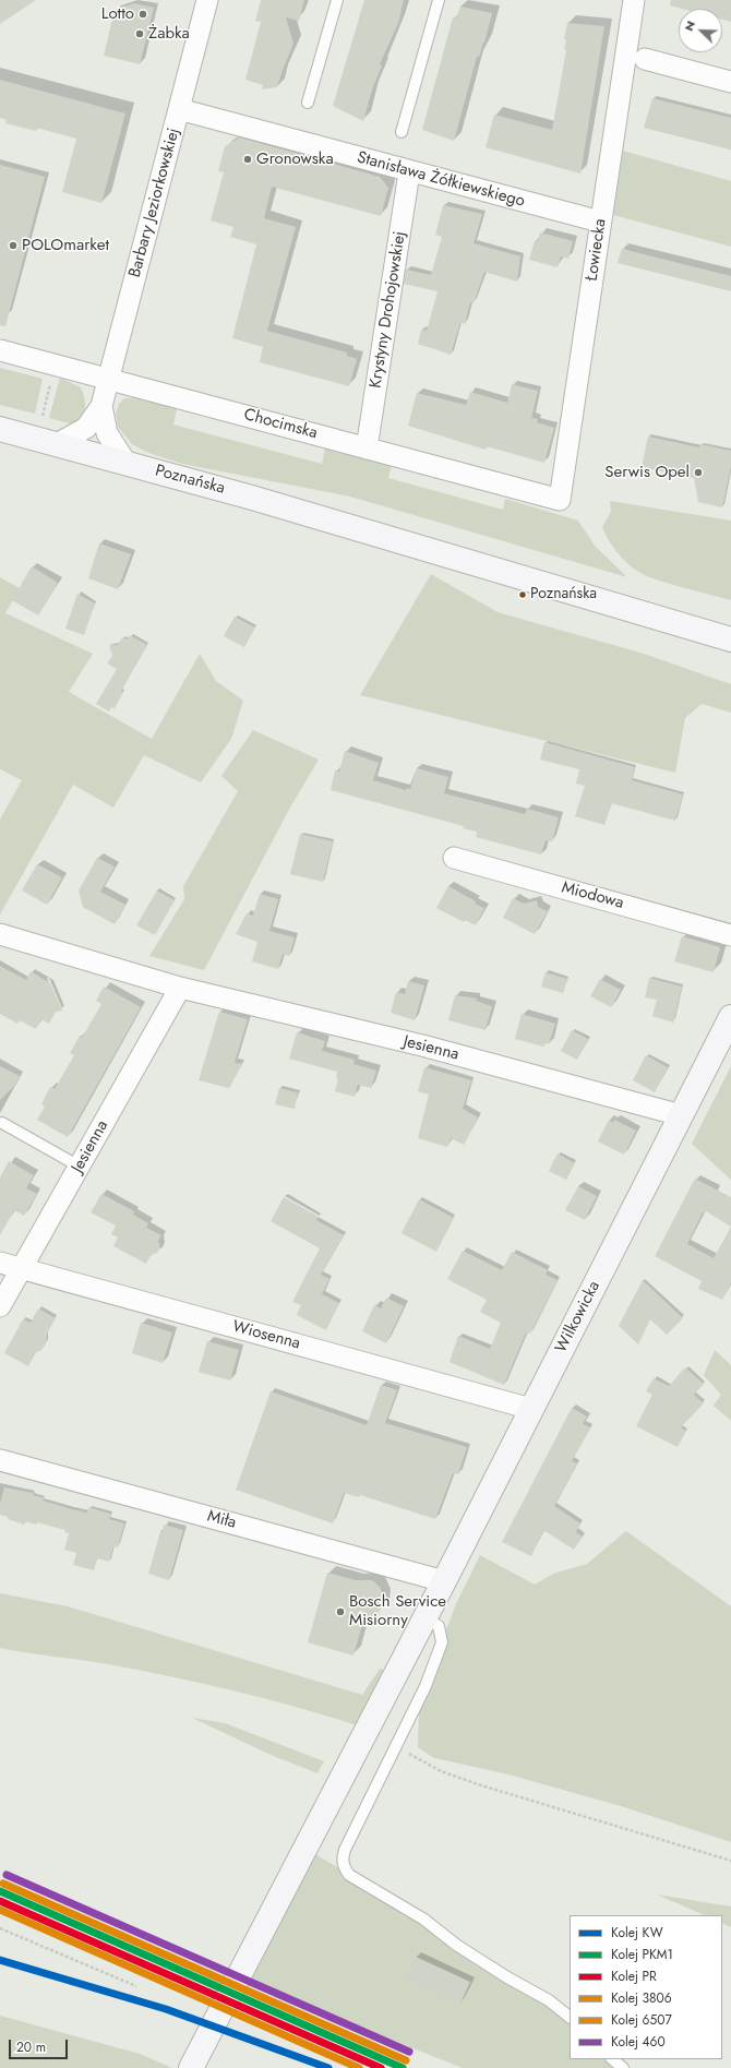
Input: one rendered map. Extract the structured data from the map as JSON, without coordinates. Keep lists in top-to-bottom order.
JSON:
{
  "streets": {
    "main road": ["Poznańska", "Wilkowicka"],
    "street": [
      "Stanisława Żółkiewskiego",
      "Barbary Jeziorkowskiej",
      "Łowiecka",
      "Krystyny Drohojowskiej",
      "Chocimska",
      "Miodowa",
      "Jesienna",
      "Wiosenna",
      "Miła"
    ]
  },
  "crossings": [
    ["Stanisława Żółkiewskiego", "Barbary Jeziorkowskiej"],
    ["Stanisława Żółkiewskiego", "Łowiecka"],
    ["Stanisława Żółkiewskiego", "Krystyny Drohojowskiej"],
    ["Barbary Jeziorkowskiej", "Chocimska"],
    ["Barbary Jeziorkowskiej", "Poznańska"],
    ["Łowiecka", "Chocimska"],
    ["Krystyny Drohojowskiej", "Chocimska"],
    ["Jesienna", "Wilkowicka"],
    ["Jesienna", "Wiosenna"],
    ["Wilkowicka", "Wiosenna"],
    ["Wilkowicka", "Miła"]
  ],
  "places": [
    "Lotto",
    "Żabka",
    "Gronowska",
    "POLOmarket",
    "Serwis Opel",
    "Poznańska",
    "Bosch Service Misiorny"
  ],
  "lines": [
    "rail line 460",
    "rail line 3806",
    "rail line PKM1",
    "rail line PR",
    "rail line 6507",
    "rail line KW"
  ],
  "legend": [
    "Kolej KW",
    "Kolej PKM1",
    "Kolej PR",
    "Kolej 3806",
    "Kolej 6507",
    "Kolej 460"
  ],
  "scale_bar": "20 m",
  "north": "top left"
}
